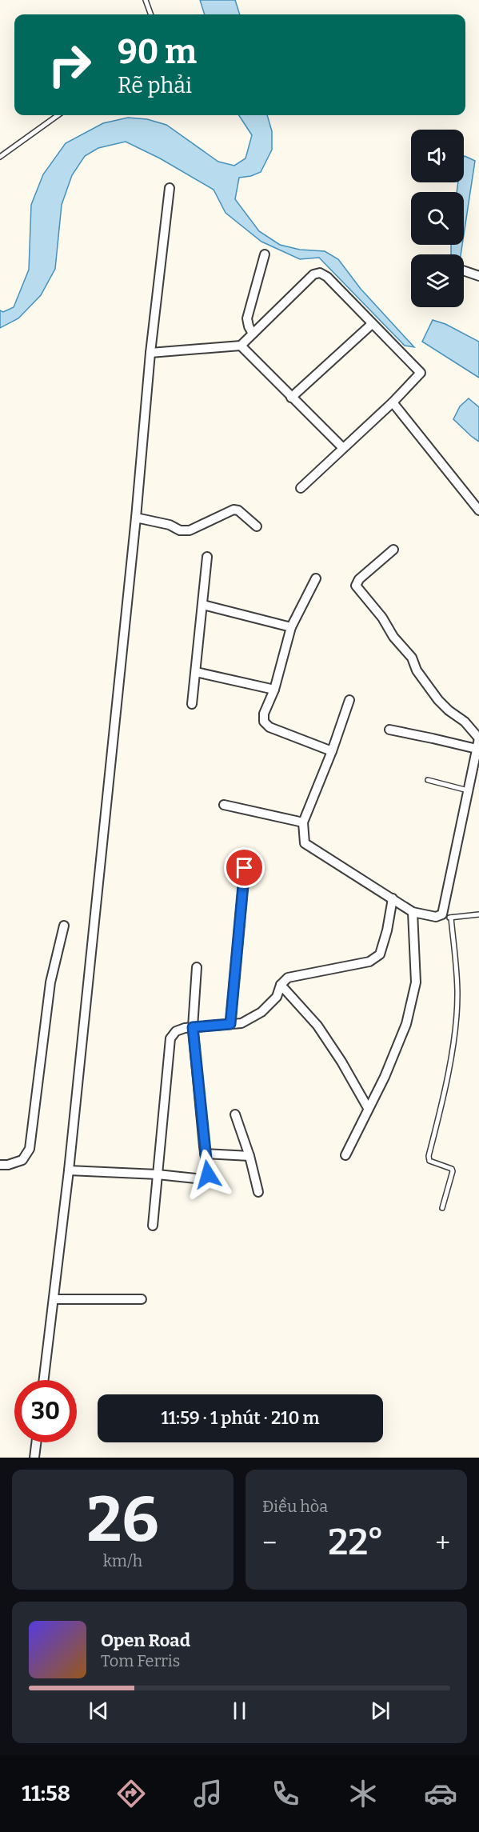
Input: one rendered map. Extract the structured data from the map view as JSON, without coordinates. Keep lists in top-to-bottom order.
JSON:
{
  "page": {
    "turn": ["90 m", "Rẽ phải"],
    "limit": "30",
    "trip": "11:59 · 1 phút · 210 m",
    "tile": [
      ["26", "km/h"],
      "Điều hòa"
    ],
    "heat": ["−", "22°", "+"],
    "song": ["Open Road", "Tom Ferris"],
    "tabs": "11:58"
  }
}
